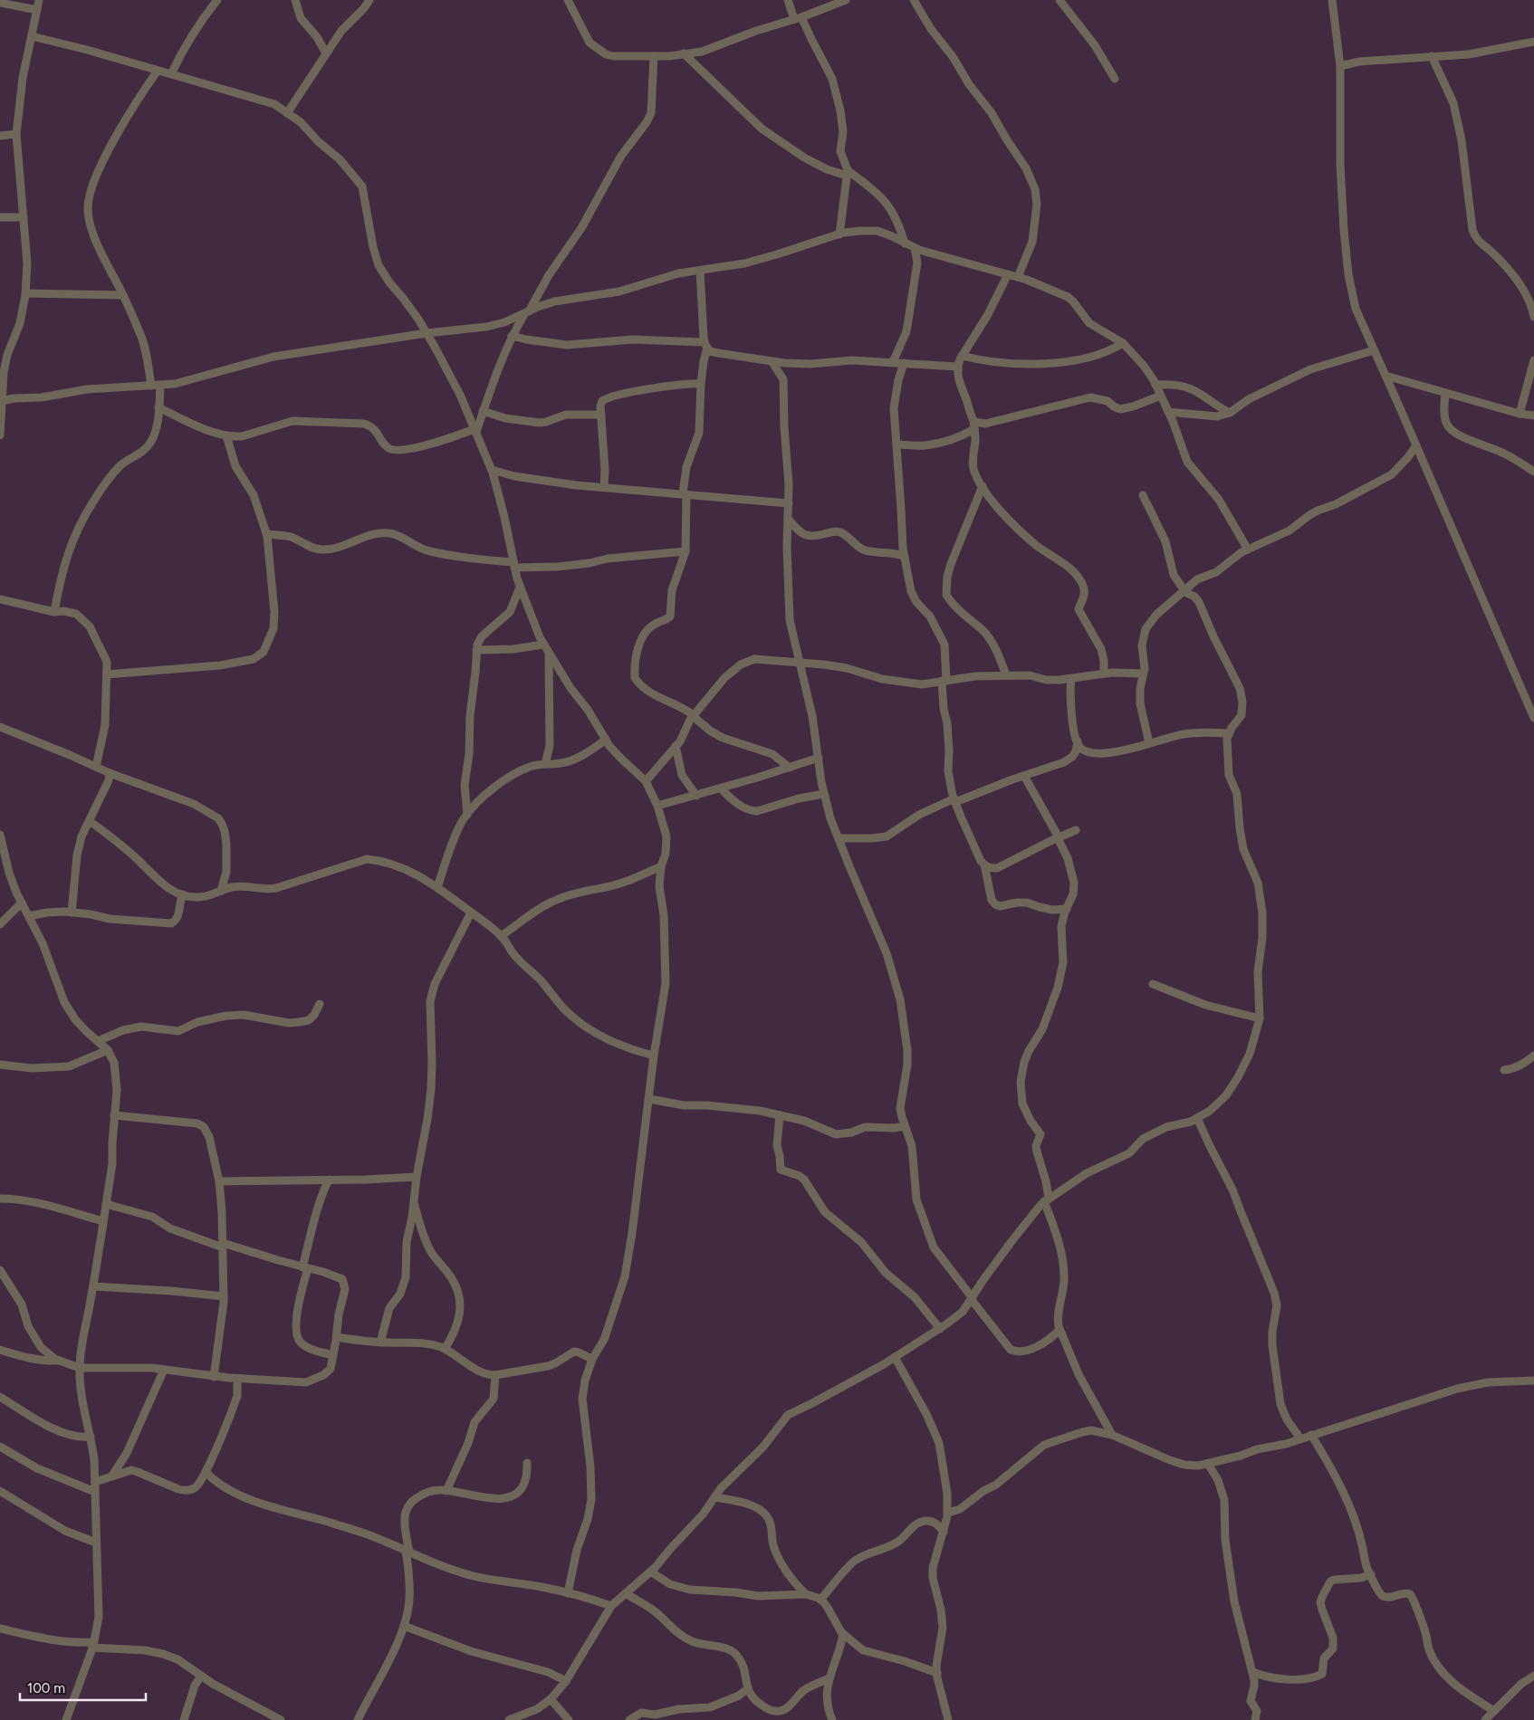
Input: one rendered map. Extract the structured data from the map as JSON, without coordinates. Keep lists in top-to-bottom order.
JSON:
{
  "scale_bar": "100 m"
}
